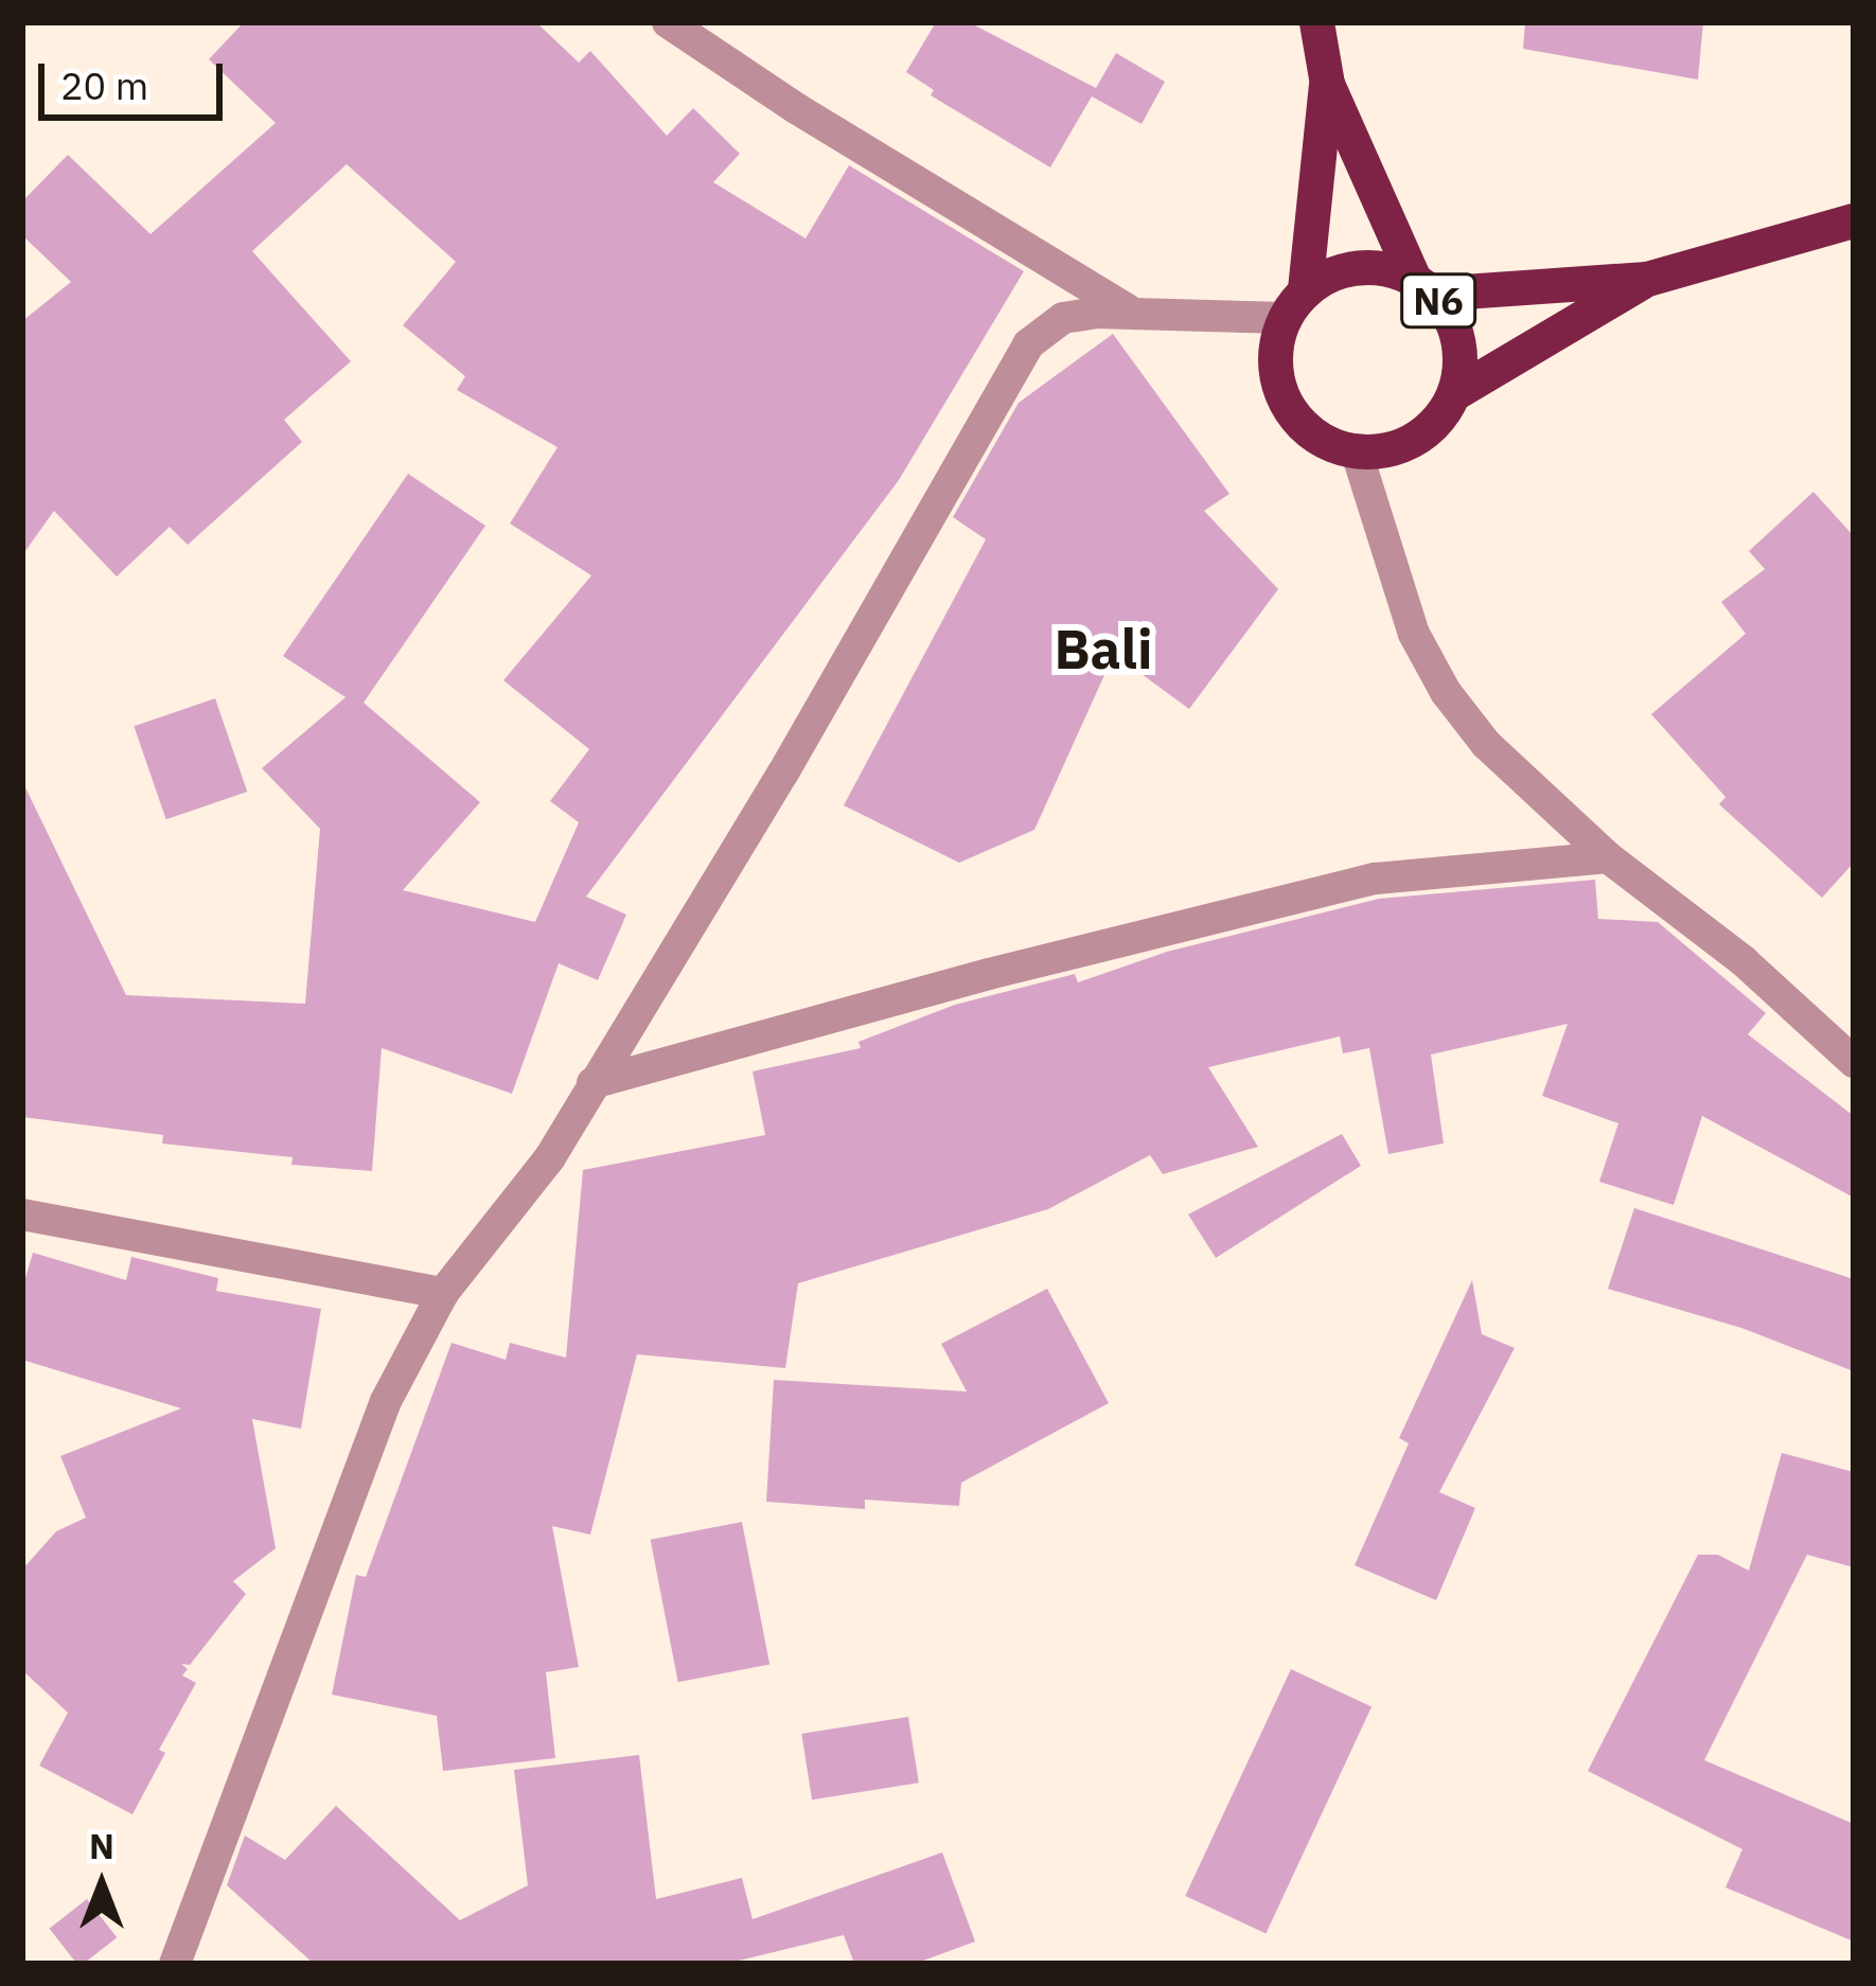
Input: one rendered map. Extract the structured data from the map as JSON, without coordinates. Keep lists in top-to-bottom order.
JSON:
{
  "streets": {
    "highway": ["N6"]
  },
  "districts": ["Bali"],
  "scale_bar": "20 m",
  "north": "top"
}
